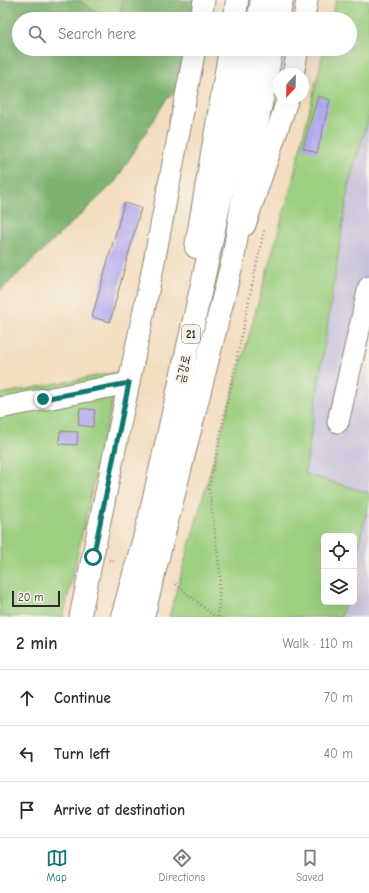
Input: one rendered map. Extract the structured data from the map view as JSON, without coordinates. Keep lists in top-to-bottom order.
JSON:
{
  "streets": {
    "highway": ["21", "금강로"]
  },
  "scale_bar": "20 m",
  "north": "bottom",
  "page": {
    "search": "Search here",
    "scale": "20 m",
    "heading": ["2 min", "Walk · 110 m"],
    "list": [
      ["Continue", "70 m"],
      ["Turn left", "40 m"],
      "Arrive at destination"
    ],
    "nav": ["Map", "Directions", "Saved"]
  }
}
